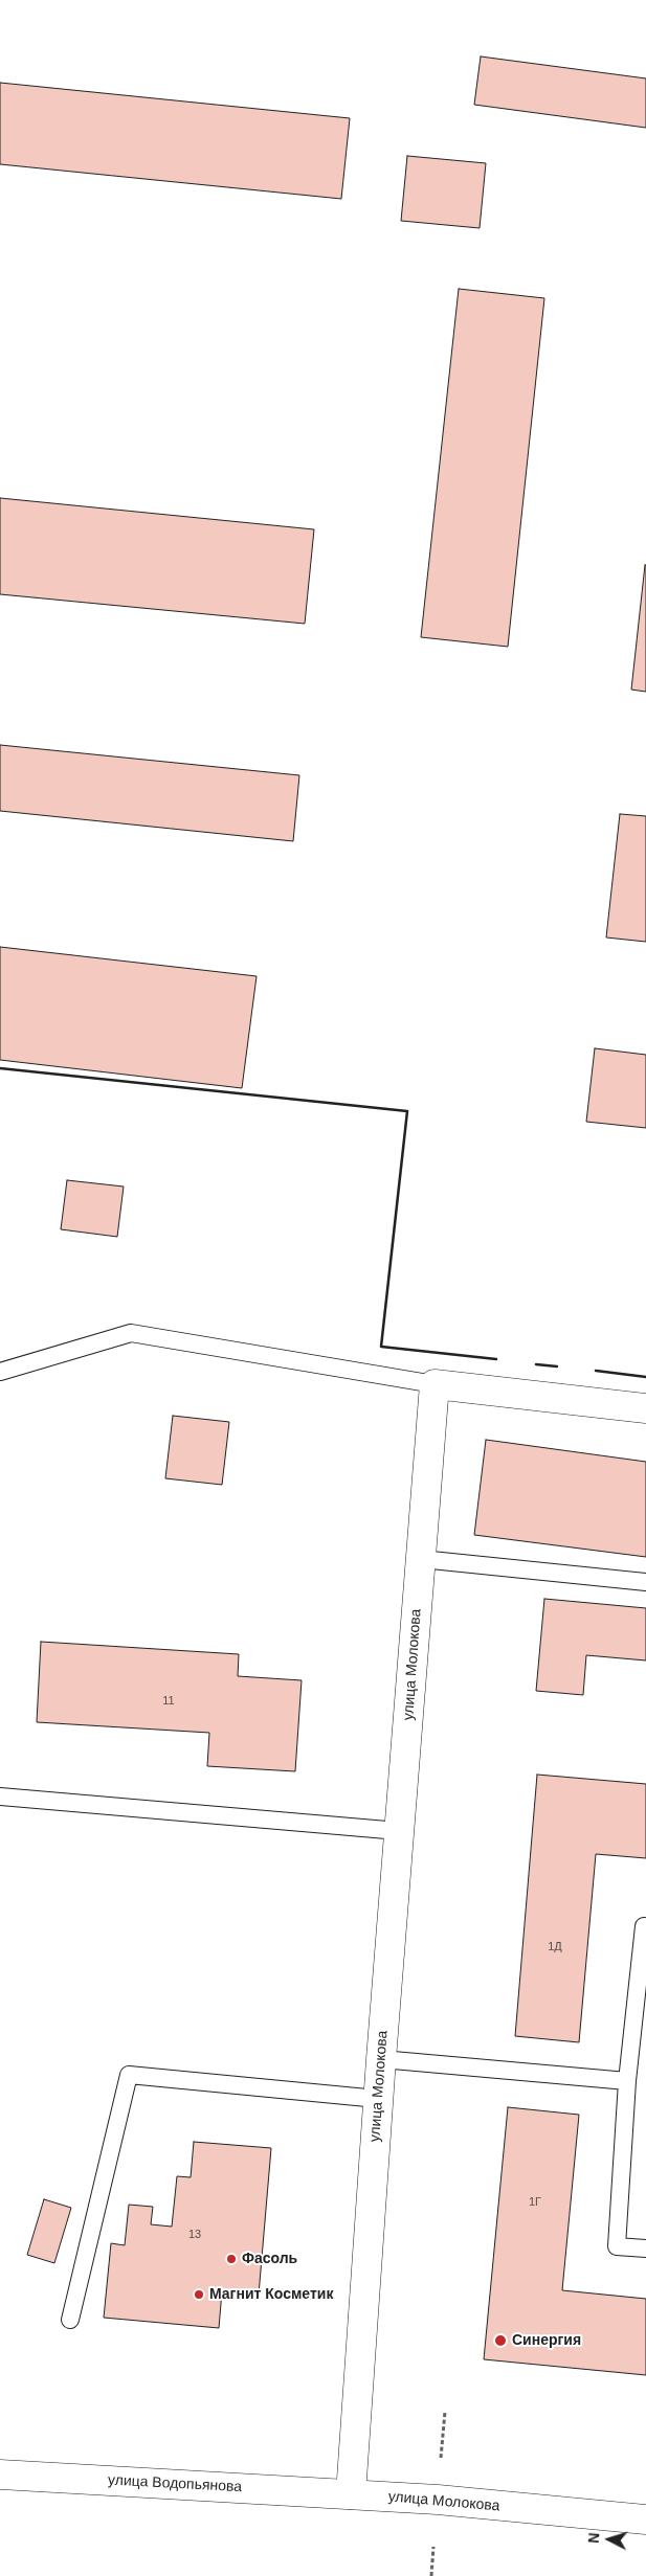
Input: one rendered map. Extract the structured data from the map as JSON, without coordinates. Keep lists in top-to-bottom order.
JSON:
{
  "streets": {
    "street": ["улица Молокова", "улица Водопьянова"]
  },
  "crossings": [
    ["улица Молокова", "улица Водопьянова"]
  ],
  "places": ["Фасоль", "Магнит Косметик", "Синергия"],
  "house_numbers": [
    "11",
    "1Д",
    "1Г",
    "13"
  ],
  "north": "left"
}
